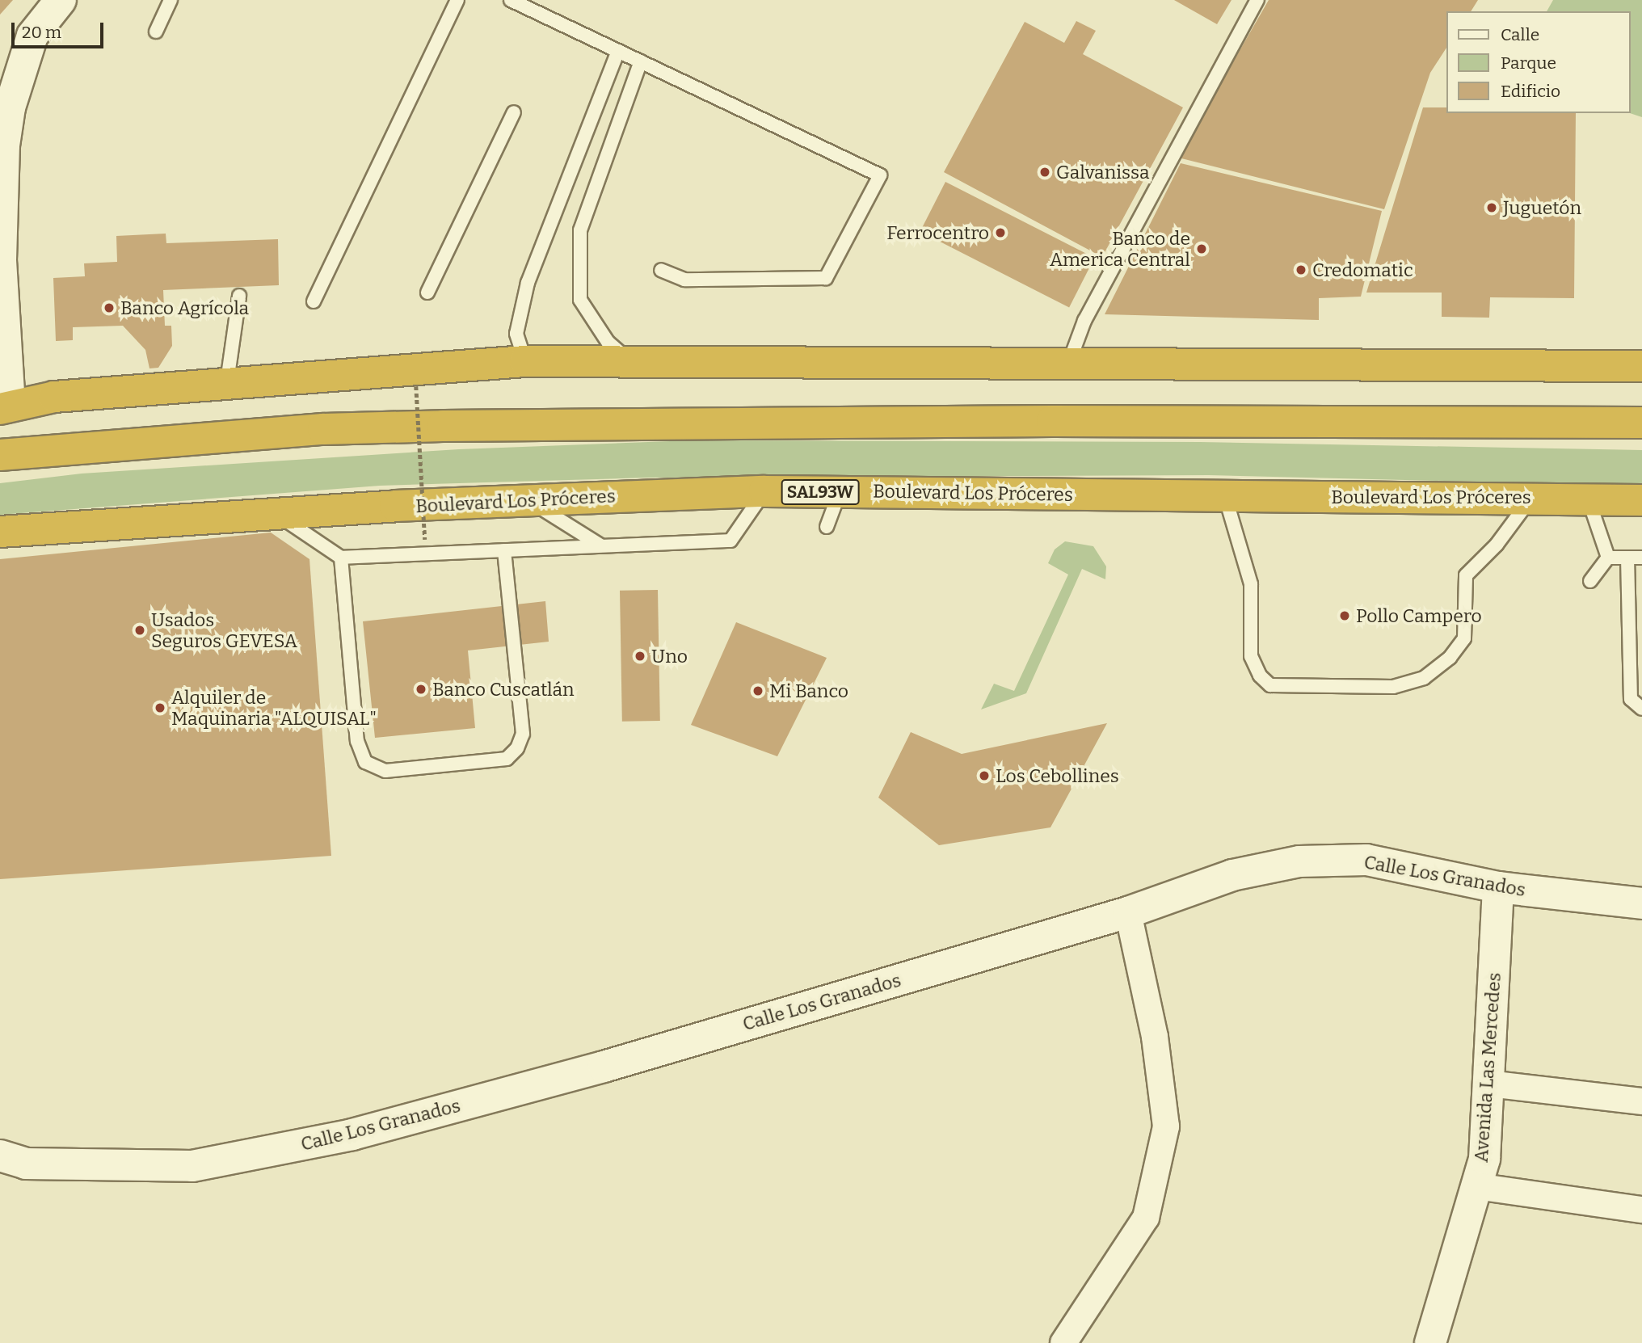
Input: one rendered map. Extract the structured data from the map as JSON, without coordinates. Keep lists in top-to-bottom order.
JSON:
{
  "streets": {
    "highway": ["SAL93W", "Boulevard Los Próceres"],
    "street": ["Calle Los Granados", "Avenida Las Mercedes"]
  },
  "crossings": [
    ["Calle Los Granados", "Avenida Las Mercedes"]
  ],
  "places": [
    "Galvanissa",
    "Juguetón",
    "Ferrocentro",
    "Banco de America Central",
    "Credomatic",
    "Banco Agrícola",
    "Pollo Campero",
    "Usados Seguros GEVESA",
    "Uno",
    "Banco Cuscatlán",
    "Mi Banco",
    "Alquiler de Maquinaria \"ALQUISAL\"",
    "Los Cebollines"
  ],
  "legend": ["Calle", "Parque", "Edificio"],
  "scale_bar": "20 m"
}
